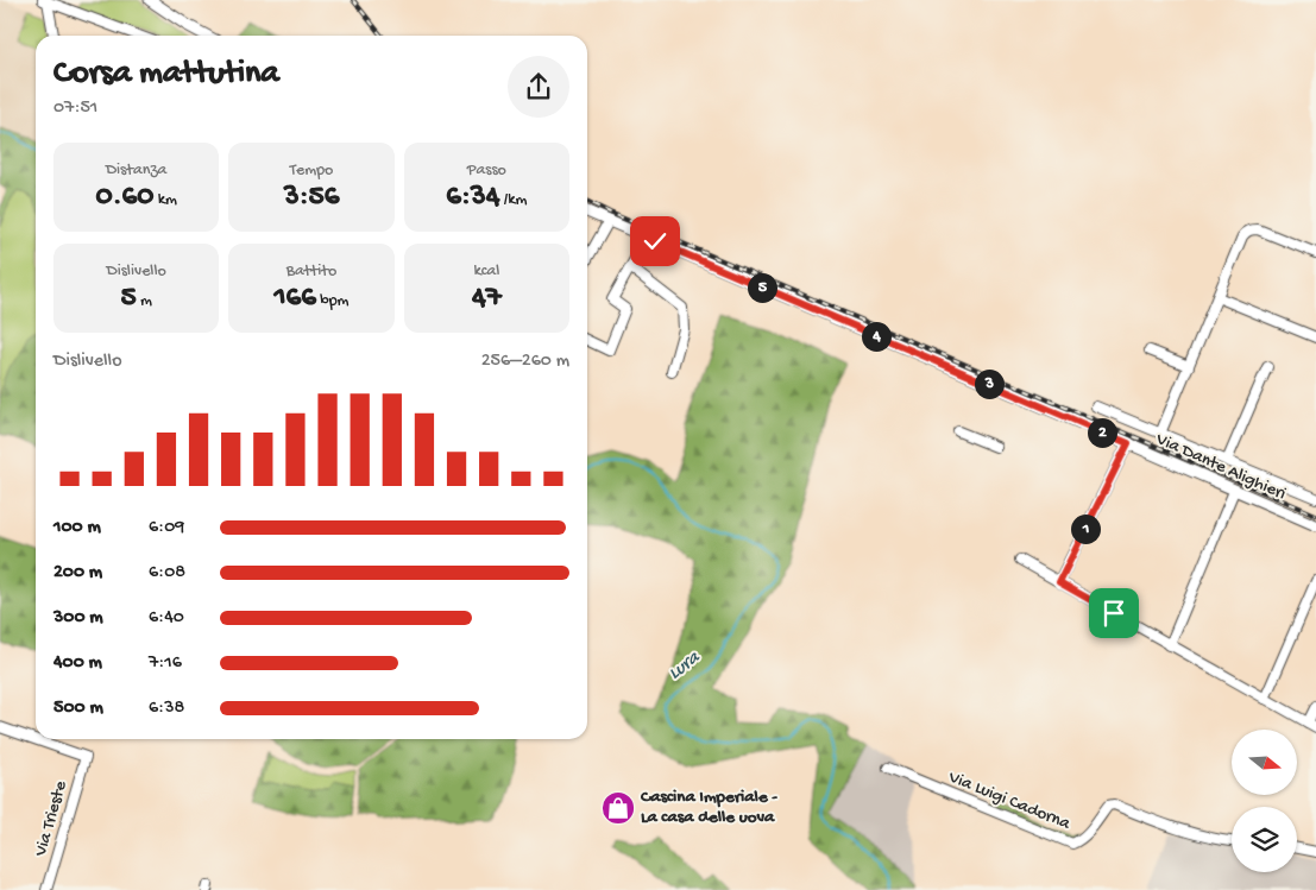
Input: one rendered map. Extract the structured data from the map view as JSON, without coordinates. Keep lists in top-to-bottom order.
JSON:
{
  "streets": {
    "street": ["Via Dante Alighieri", "Via Luigi Cadorna", "Via Trieste"]
  },
  "water": ["Lura"],
  "places": {
    "shop": ["Cascina Imperiale - La casa delle uova"]
  },
  "north": "right",
  "page": {
    "heading": ["Corsa mattutina", "07:51"],
    "stats": [
      ["Distanza", "0.60 km"],
      ["Tempo", "3:56"],
      ["Passo", "6:34 /km"],
      ["Dislivello", "5 m"],
      ["Battito", "166 bpm"],
      ["kcal", "47"]
    ],
    "pins": [
      "5",
      "4",
      "3",
      "2",
      "1"
    ],
    "chart": ["Dislivello", "256–260 m"],
    "list": [
      {
        "name": "100 m",
        "note": "6:09"
      },
      {
        "name": "200 m",
        "note": "6:08"
      },
      {
        "name": "300 m",
        "note": "6:40"
      },
      {
        "name": "400 m",
        "note": "7:16"
      },
      {
        "name": "500 m",
        "note": "6:38"
      }
    ]
  }
}
